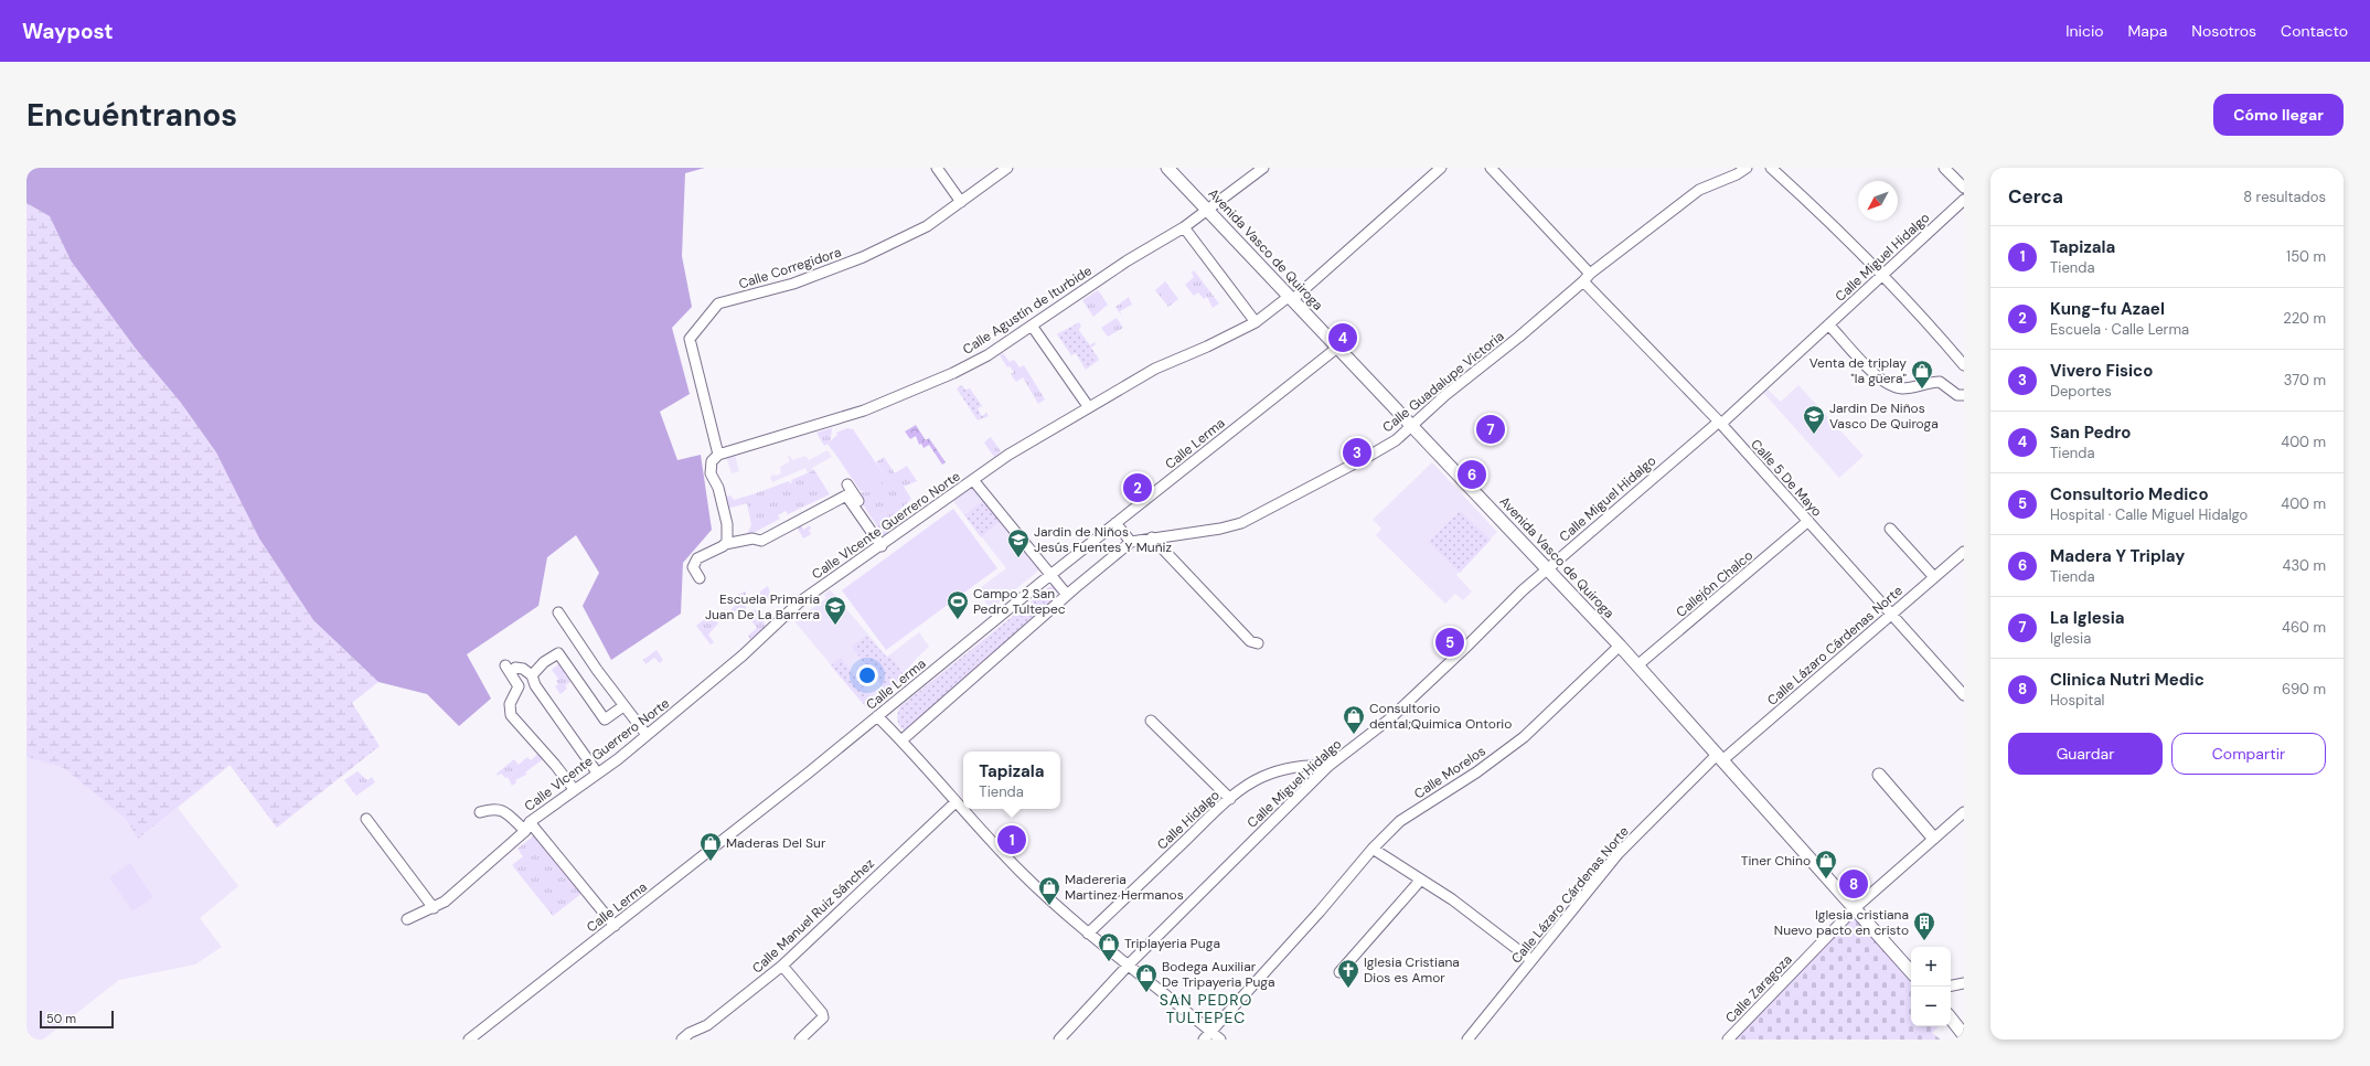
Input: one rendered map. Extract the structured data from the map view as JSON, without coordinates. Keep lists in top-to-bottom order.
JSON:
{
  "streets": {
    "street": [
      "Avenida Vasco de Quiroga",
      "Calle Miguel Hidalgo",
      "Calle Corregidora",
      "Calle Agustín de Iturbide",
      "Calle Guadalupe Victoria",
      "Calle Lerma",
      "Calle 5 De Mayo",
      "Calle VIcente Guerrero Norte",
      "Callejón Chalco",
      "Calle Lázaro Cárdenas Norte",
      "Calle Morelos",
      "Calle Hidalgo",
      "Calle Manuel Ruiz Sánchez",
      "Calle Zaragoza"
    ]
  },
  "crossings": [
    ["Avenida Vasco de Quiroga", "Calle Miguel Hidalgo"],
    ["Avenida Vasco de Quiroga", "Calle Agustín de Iturbide"],
    ["Avenida Vasco de Quiroga", "Calle Guadalupe Victoria"],
    ["Avenida Vasco de Quiroga", "Calle Lerma"],
    ["Avenida Vasco de Quiroga", "Calle VIcente Guerrero Norte"],
    ["Avenida Vasco de Quiroga", "Callejón Chalco"],
    ["Avenida Vasco de Quiroga", "Calle Lázaro Cárdenas Norte"],
    ["Avenida Vasco de Quiroga", "Calle Morelos"],
    ["Avenida Vasco de Quiroga", "Calle Zaragoza"],
    ["Calle Miguel Hidalgo", "Calle 5 De Mayo"],
    ["Calle Miguel Hidalgo", "Calle Hidalgo"],
    ["Calle Corregidora", "Calle Agustín de Iturbide"],
    ["Calle Guadalupe Victoria", "Calle 5 De Mayo"],
    ["Calle 5 De Mayo", "Callejón Chalco"],
    ["Calle 5 De Mayo", "Calle Lázaro Cárdenas Norte"]
  ],
  "districts": ["SAN PEDRO TULTEPEC"],
  "places": {
    "shop": [
      "Venta de triplay \"la güera\"",
      "Consultorio dental;Quimica Ontorio",
      "Maderas Del Sur",
      "Tiner Chino",
      "Madereria Martinez Hermanos",
      "Triplayeria Puga",
      "Bodega Auxiliar De Tripayeria Puga"
    ],
    "school or university": ["Jardin De Niños Vasco De Quiroga", "Jardin de Niños Jesús Fuentes Y Muñiz", "Escuela Primaria Juan De La Barrera"],
    "sports": ["Campo 2 San Pedro Tultepec"],
    "building": ["Iglesia cristiana Nuevo pacto en cristo"],
    "church": ["Iglesia Cristiana Dios es Amor"]
  },
  "scale_bar": "50 m",
  "north": "bottom left",
  "page": {
    "header": "Waypost",
    "nav": [
      "Inicio",
      "Mapa",
      "Nosotros",
      "Contacto"
    ],
    "buttons": [
      "Cómo llegar",
      ["Guardar", "Compartir"]
    ],
    "title": "Encuéntranos",
    "heading": ["Cerca", "8 resultados"],
    "list": [
      {
        "mark": "1",
        "name": "Tapizala",
        "note": "Tienda",
        "value": "150 m"
      },
      {
        "mark": "2",
        "name": "Kung-fu Azael",
        "note": "Escuela · Calle Lerma",
        "value": "220 m"
      },
      {
        "mark": "3",
        "name": "Vivero Fisico",
        "note": "Deportes",
        "value": "370 m"
      },
      {
        "mark": "4",
        "name": "San Pedro",
        "note": "Tienda",
        "value": "400 m"
      },
      {
        "mark": "5",
        "name": "Consultorio Medico",
        "note": "Hospital · Calle Miguel Hidalgo",
        "value": "400 m"
      },
      {
        "mark": "6",
        "name": "Madera Y Triplay",
        "note": "Tienda",
        "value": "430 m"
      },
      {
        "mark": "7",
        "name": "La Iglesia",
        "note": "Iglesia",
        "value": "460 m"
      },
      {
        "mark": "8",
        "name": "Clinica Nutri Medic",
        "note": "Hospital",
        "value": "690 m"
      }
    ],
    "pins": [
      "4",
      "7",
      "3",
      "6",
      "2",
      "5",
      "1",
      "8"
    ],
    "popup": ["Tapizala", "Tienda"],
    "map_buttons": ["+", "−"],
    "scale": "50 m"
  }
}
